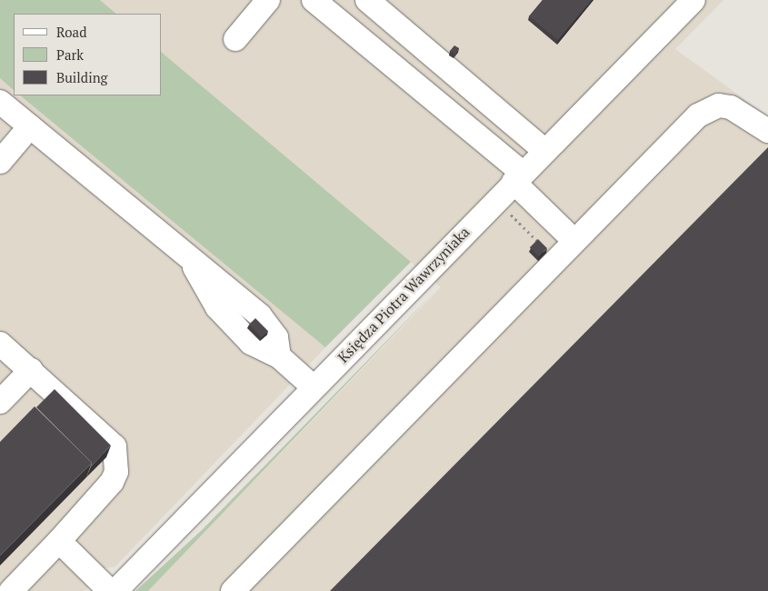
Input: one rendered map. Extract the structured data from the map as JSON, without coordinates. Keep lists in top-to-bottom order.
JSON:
{
  "streets": {
    "street": ["Księdza Piotra Wawrzyniaka"]
  },
  "legend": ["Road", "Park", "Building"]
}
